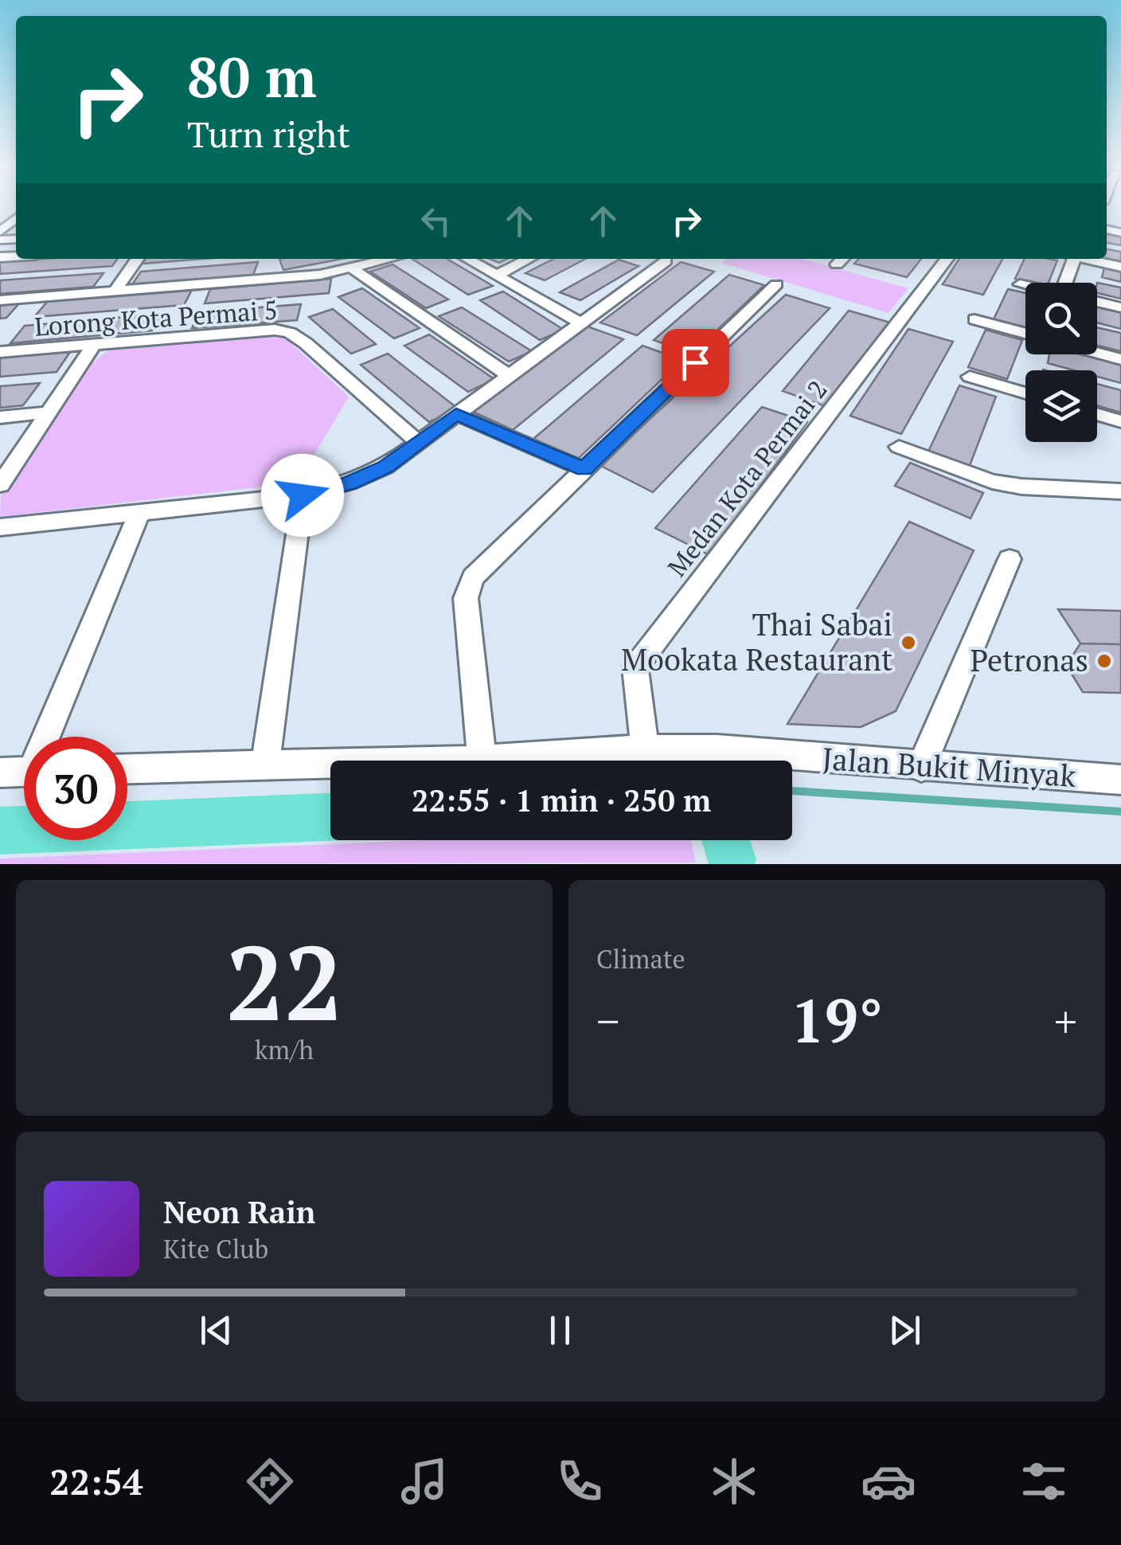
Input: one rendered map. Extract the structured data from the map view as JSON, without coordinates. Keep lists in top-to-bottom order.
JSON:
{
  "streets": {
    "street": ["Lorong Kota Permai 5", "Medan Kota Permai 2", "Jalan Bukit Minyak"]
  },
  "crossings": [
    ["Medan Kota Permai 2", "Jalan Bukit Minyak"]
  ],
  "places": ["Thai Sabai Mookata Restaurant", "Petronas"],
  "page": {
    "turn": ["80 m", "Turn right"],
    "limit": "30",
    "trip": "22:55 · 1 min · 250 m",
    "tile": [
      ["22", "km/h"],
      "Climate"
    ],
    "heat": ["−", "19°", "+"],
    "song": ["Neon Rain", "Kite Club"],
    "tabs": "22:54"
  }
}
